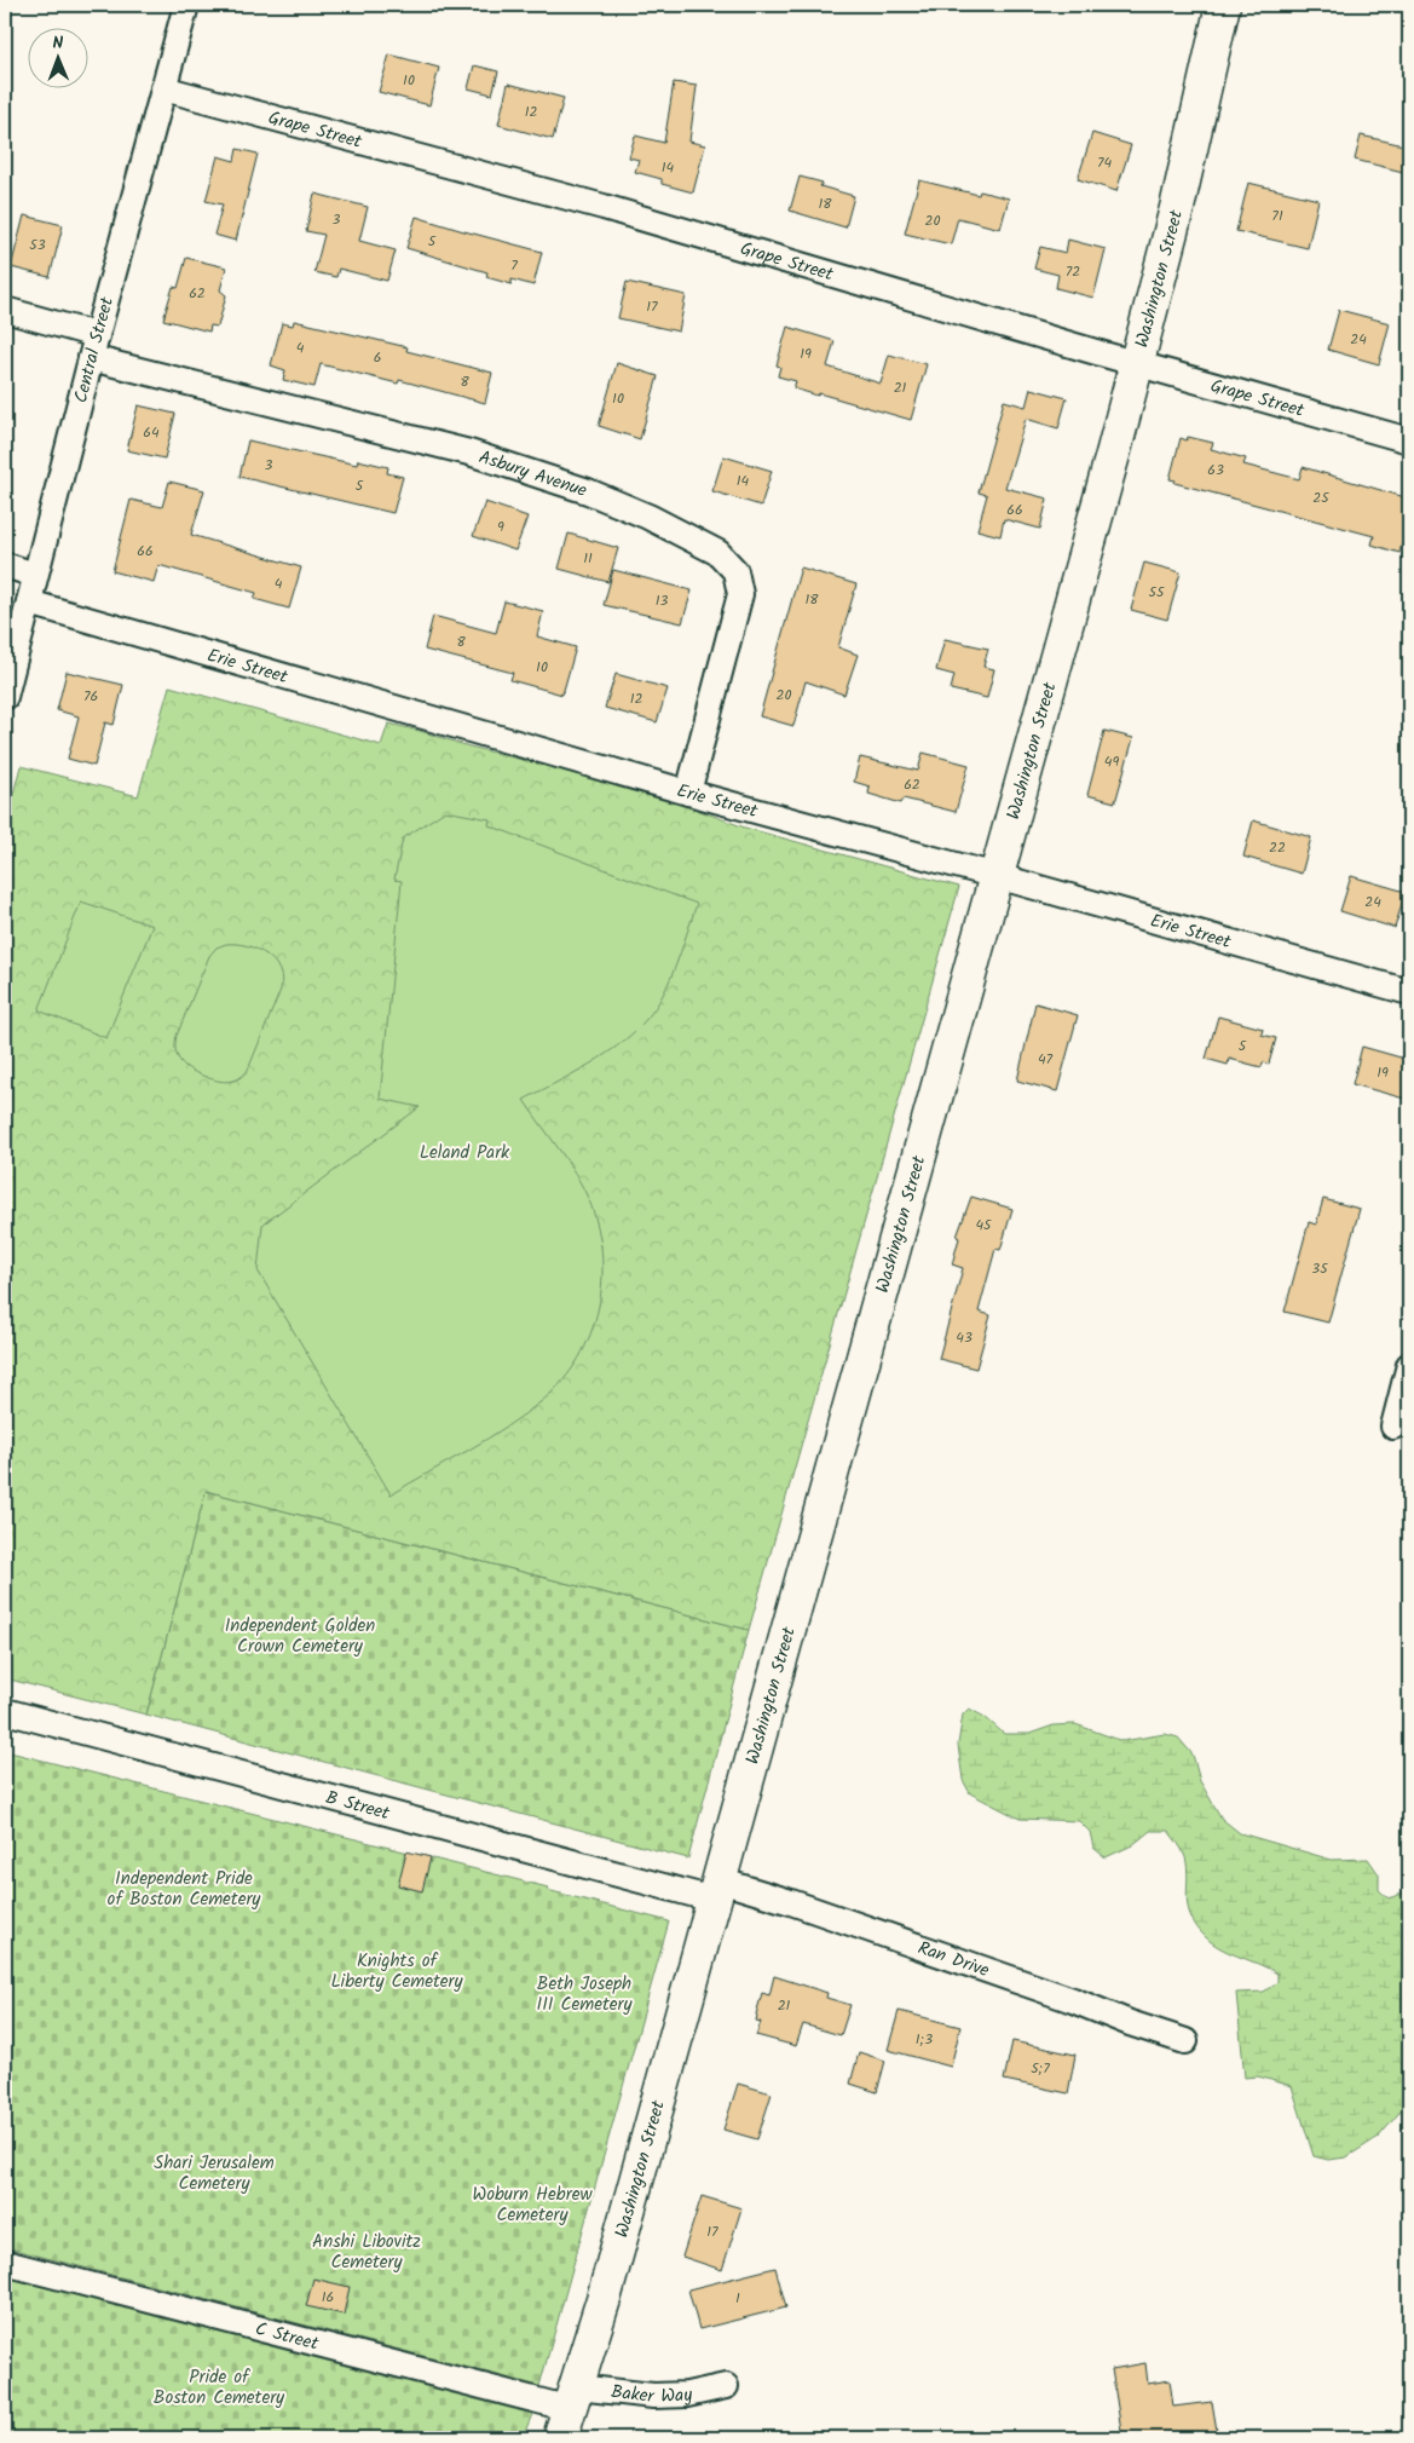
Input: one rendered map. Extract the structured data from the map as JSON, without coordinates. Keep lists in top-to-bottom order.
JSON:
{
  "streets": {
    "main road": ["Washington Street"],
    "street": [
      "Grape Street",
      "Central Street",
      "Asbury Avenue",
      "Erie Street",
      "B Street",
      "Ran Drive",
      "C Street",
      "Baker Way"
    ]
  },
  "crossings": [
    ["Grape Street", "Washington Street"],
    ["Grape Street", "Central Street"],
    ["Washington Street", "Erie Street"],
    ["Washington Street", "B Street"],
    ["Washington Street", "Ran Drive"],
    ["Washington Street", "C Street"],
    ["Washington Street", "Baker Way"],
    ["Central Street", "Asbury Avenue"],
    ["Central Street", "Erie Street"],
    ["Asbury Avenue", "Erie Street"],
    ["B Street", "Ran Drive"],
    ["C Street", "Baker Way"]
  ],
  "parks": [
    "Leland Park",
    "Independent Golden Crown Cemetery",
    "Independent Pride of Boston Cemetery",
    "Knights of Liberty Cemetery",
    "Beth Joseph III Cemetery",
    "Shari Jerusalem Cemetery",
    "Woburn Hebrew Cemetery",
    "Anshi Libovitz Cemetery",
    "Pride of Boston Cemetery"
  ],
  "house_numbers": [
    "10",
    "12",
    "74",
    "14",
    "18",
    "71",
    "3",
    "20",
    "5",
    "53",
    "7",
    "72",
    "62",
    "17",
    "24",
    "4",
    "19",
    "6",
    "8",
    "21",
    "10",
    "64",
    "3",
    "63",
    "14",
    "5",
    "25",
    "66",
    "9",
    "66",
    "11",
    "4",
    "55",
    "18",
    "13",
    "8",
    "10",
    "20",
    "76",
    "12",
    "49",
    "62",
    "22",
    "24",
    "5",
    "47",
    "19",
    "45",
    "35",
    "43",
    "21",
    "1;3",
    "5;7",
    "17",
    "16",
    "1"
  ],
  "north": "top"
}
